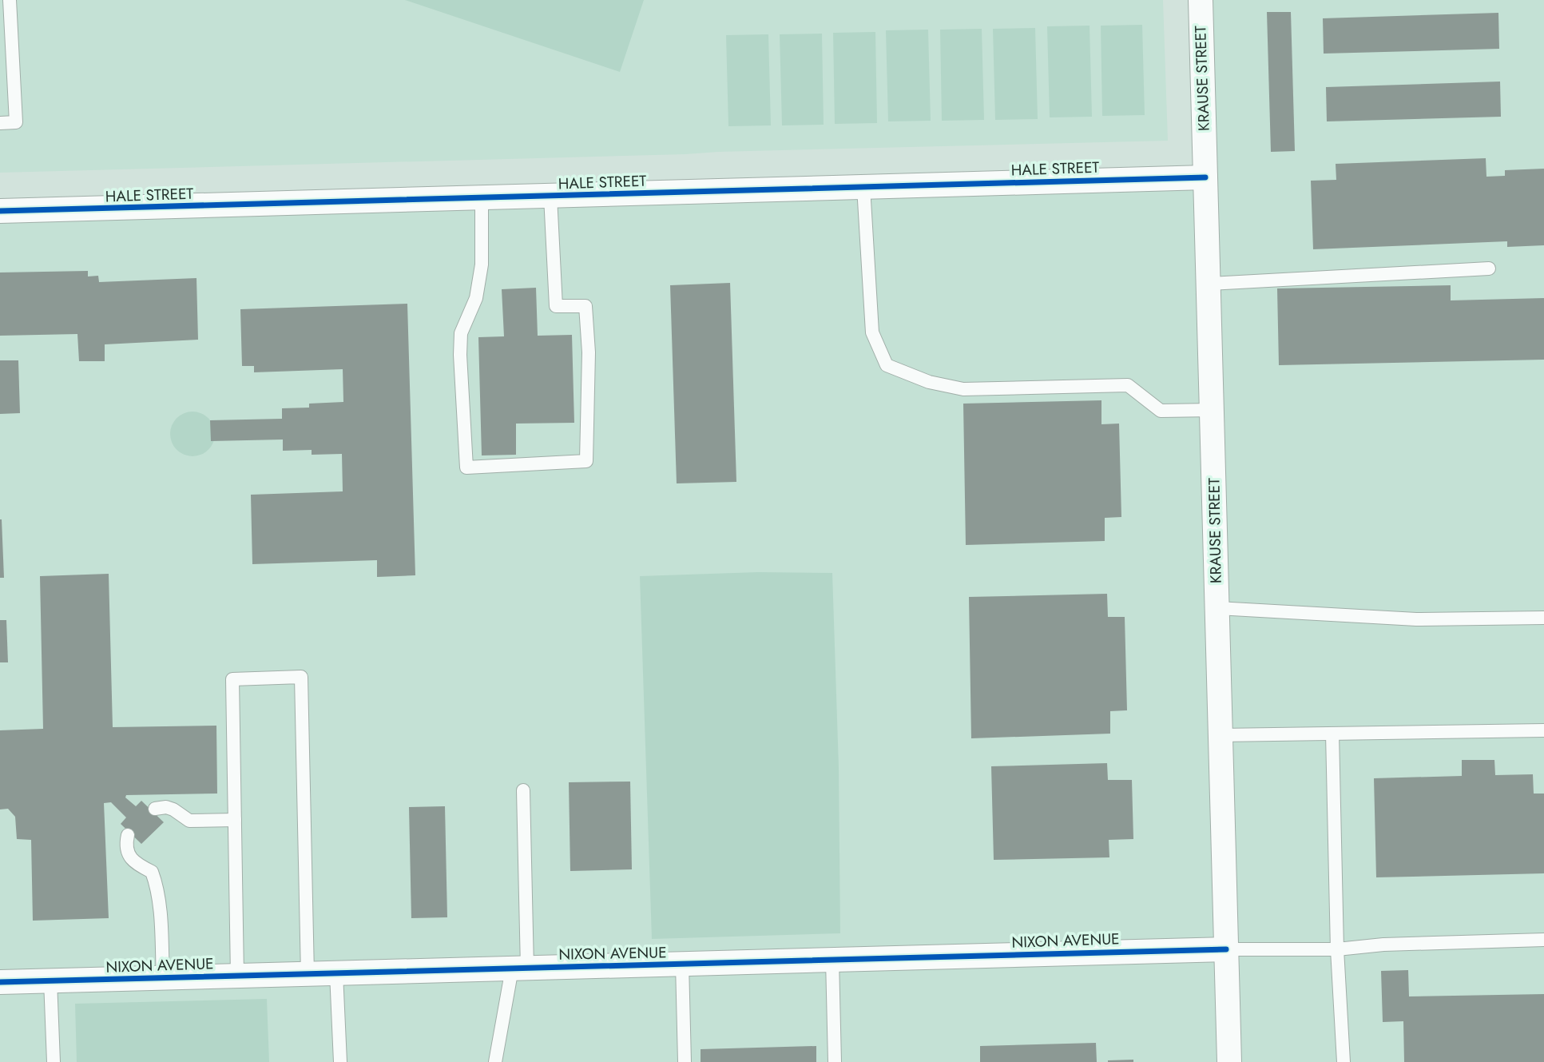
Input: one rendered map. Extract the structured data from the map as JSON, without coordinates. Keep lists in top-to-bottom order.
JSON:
{
  "streets": {
    "street": ["KRAUSE STREET", "HALE STREET", "NIXON AVENUE"]
  },
  "crossings": [
    ["KRAUSE STREET", "HALE STREET"],
    ["KRAUSE STREET", "NIXON AVENUE"]
  ]
}
